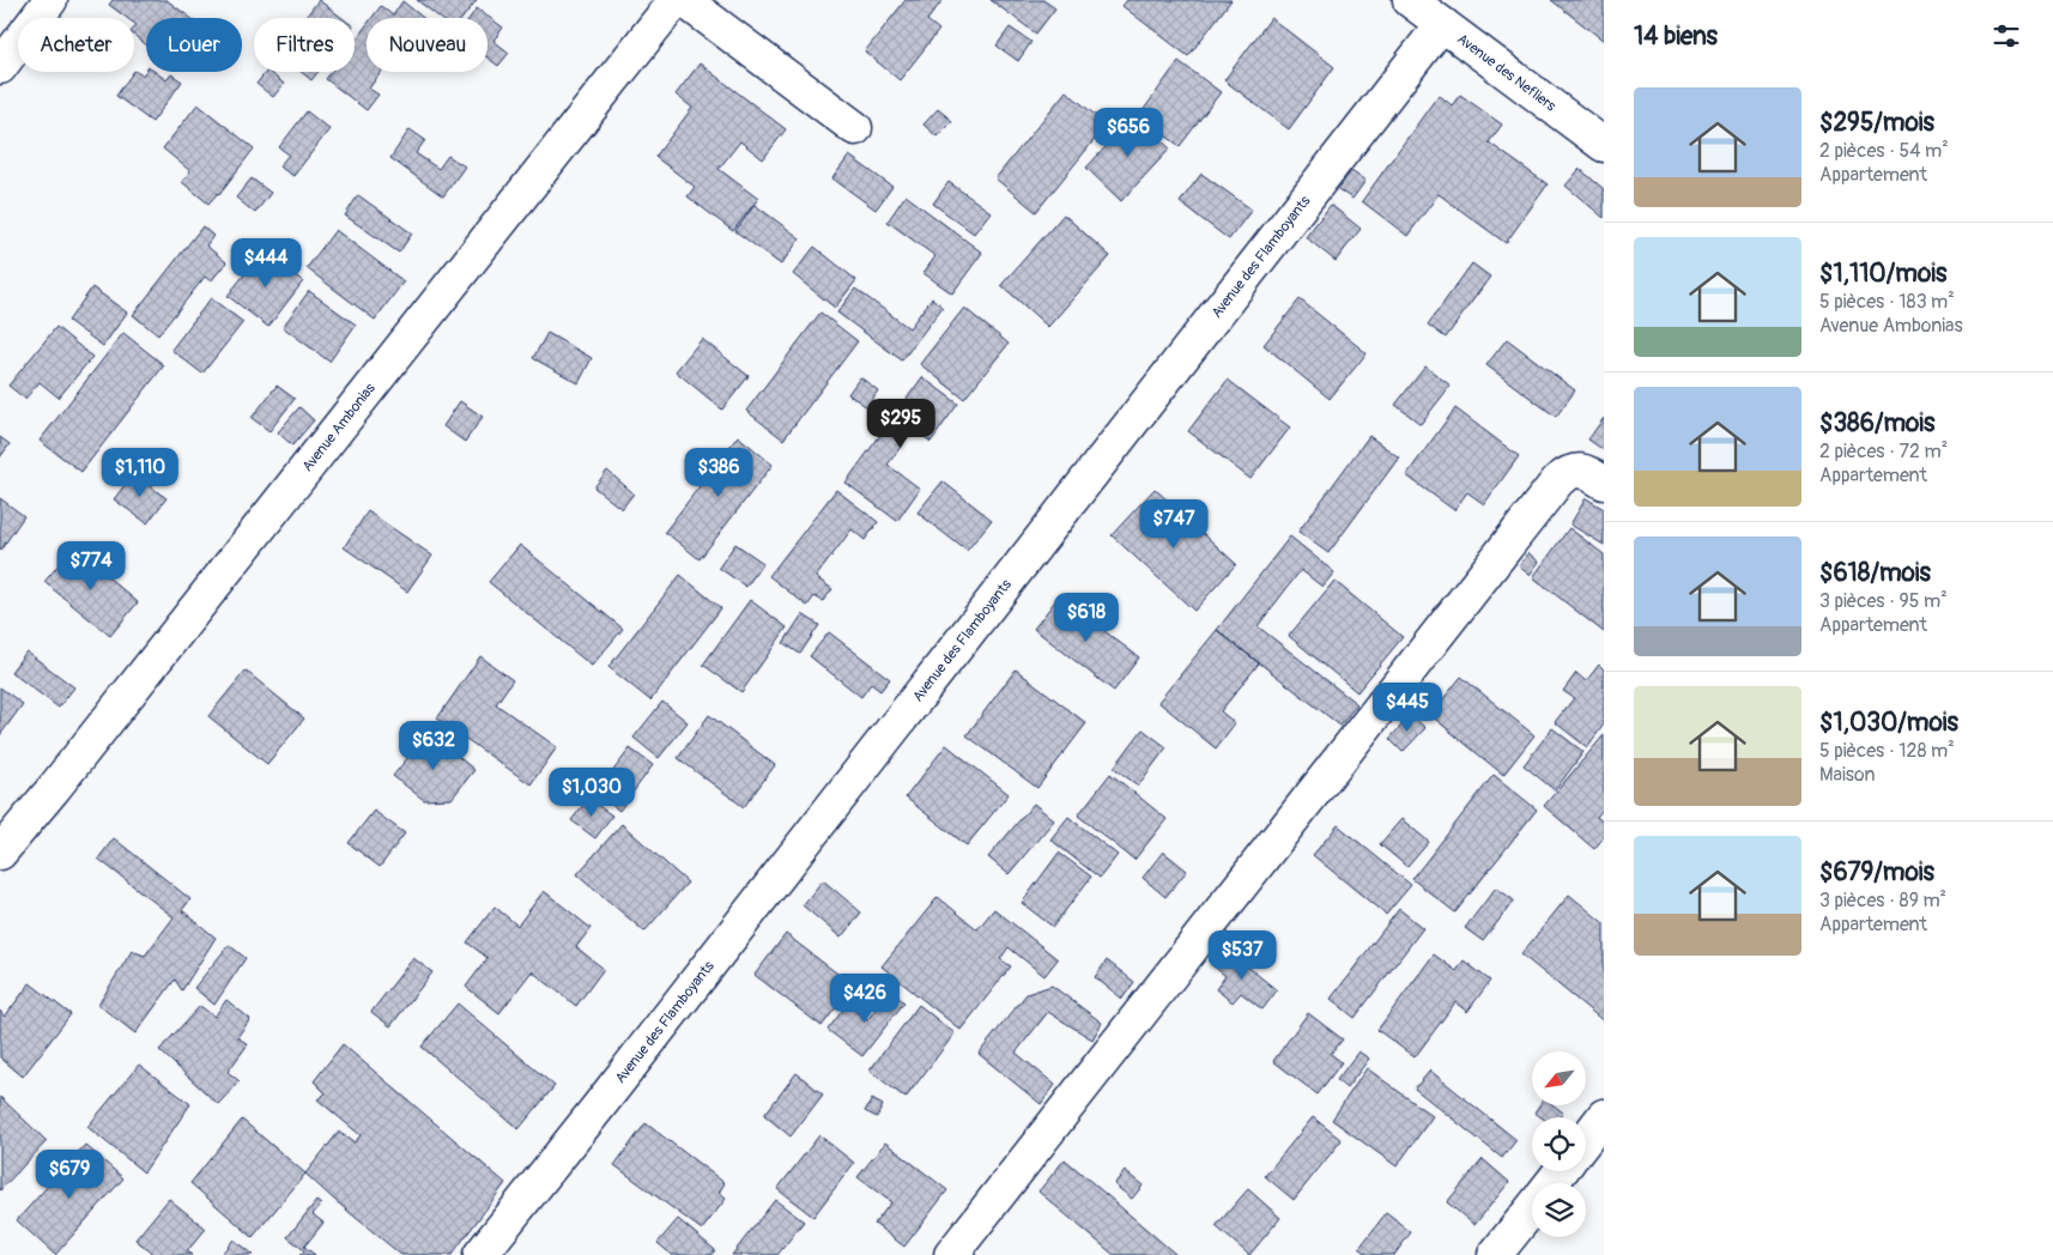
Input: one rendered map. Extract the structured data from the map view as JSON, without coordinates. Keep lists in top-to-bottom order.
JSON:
{
  "streets": {
    "street": ["Avenue des Nefliers", "Avenue des Flamboyants", "Avenue Ambonias"]
  },
  "crossings": [
    ["Avenue des Nefliers", "Avenue des Flamboyants"]
  ],
  "north": "bottom left",
  "page": {
    "heading": "14 biens",
    "chip": [
      "Acheter",
      "Louer",
      "Filtres",
      "Nouveau"
    ],
    "list": [
      {
        "name": "$295/mois",
        "note": "2 pièces · 54 m² · Appartement"
      },
      {
        "name": "$1,110/mois",
        "note": "5 pièces · 183 m² · Avenue Ambonias"
      },
      {
        "name": "$386/mois",
        "note": "2 pièces · 72 m² · Appartement"
      },
      {
        "name": "$618/mois",
        "note": "3 pièces · 95 m² · Appartement"
      },
      {
        "name": "$1,030/mois",
        "note": "5 pièces · 128 m² · Maison"
      },
      {
        "name": "$679/mois",
        "note": "3 pièces · 89 m² · Appartement"
      }
    ],
    "price": [
      "$656",
      "$444",
      "$295",
      "$1,110",
      "$386",
      "$747",
      "$774",
      "$618",
      "$445",
      "$632",
      "$1,030",
      "$537",
      "$426",
      "$679"
    ]
  }
}
